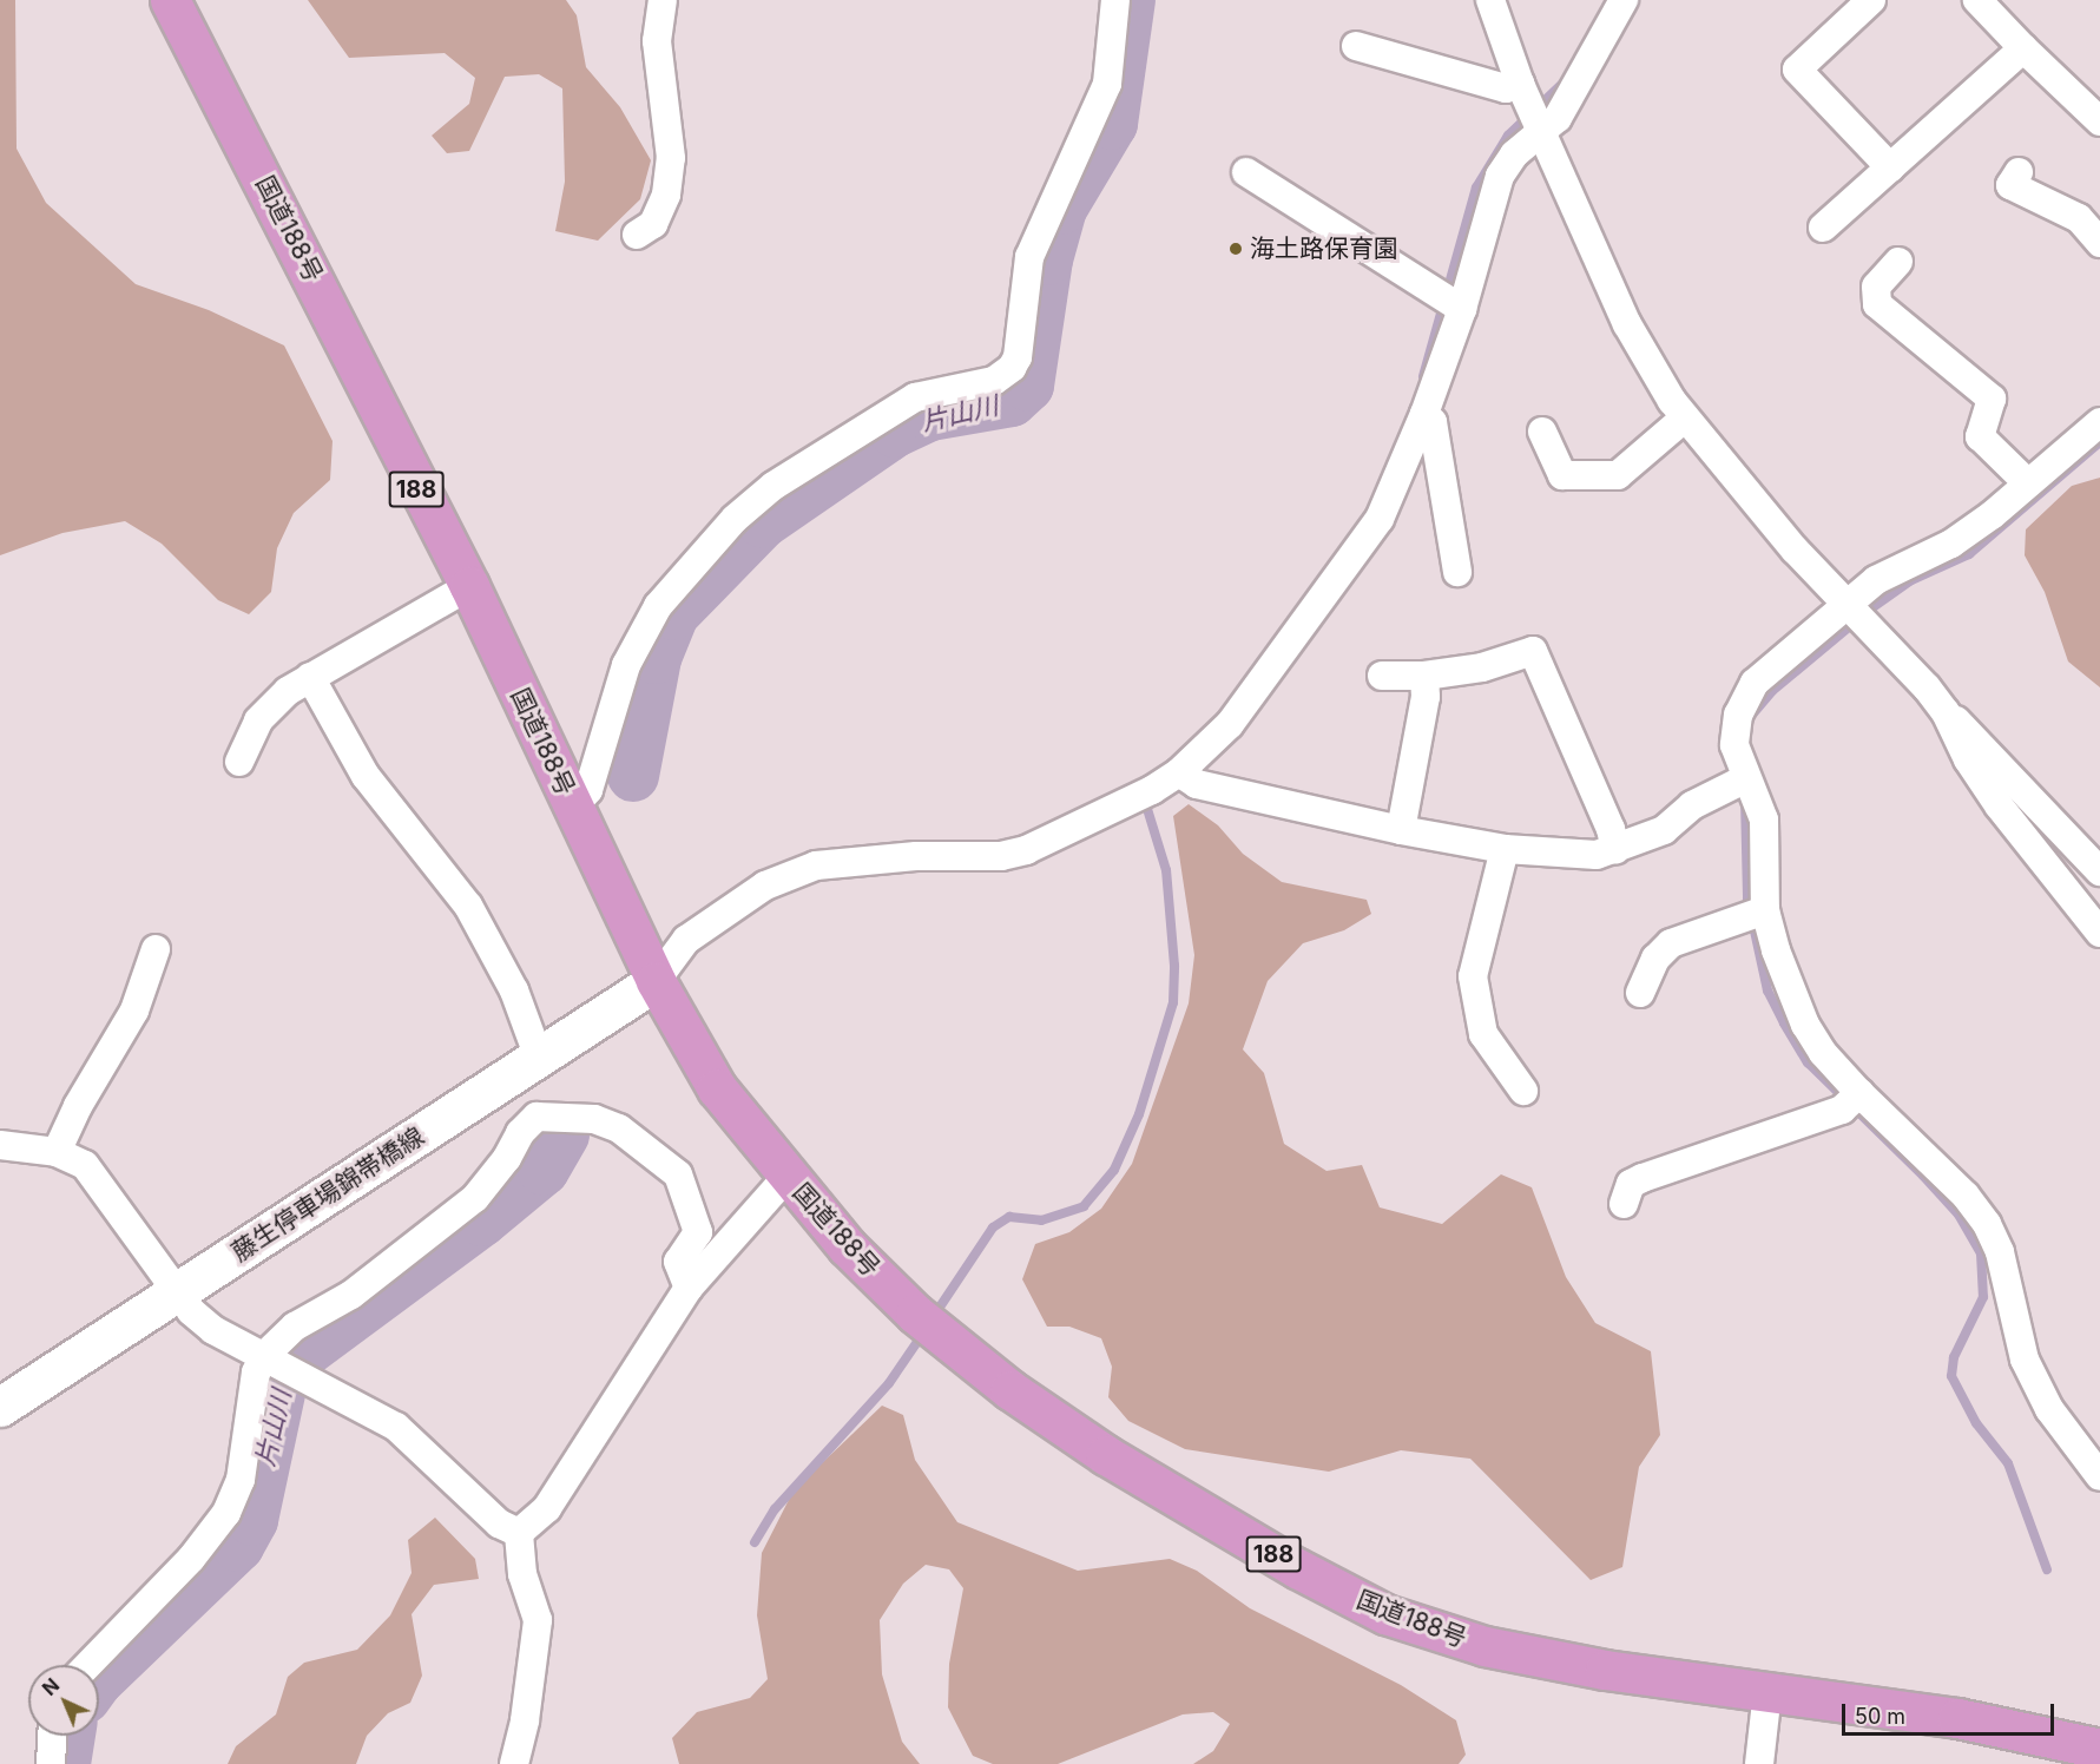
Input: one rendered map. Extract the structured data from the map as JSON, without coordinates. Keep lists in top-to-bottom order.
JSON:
{
  "streets": {
    "highway": ["国道188号", "188"],
    "main road": ["藤生停車場錦帯橋線"]
  },
  "crossings": [
    ["国道188号", "藤生停車場錦帯橋線"]
  ],
  "water": ["片山川"],
  "places": ["海土路保育園"],
  "scale_bar": "50 m",
  "north": "top left"
}
